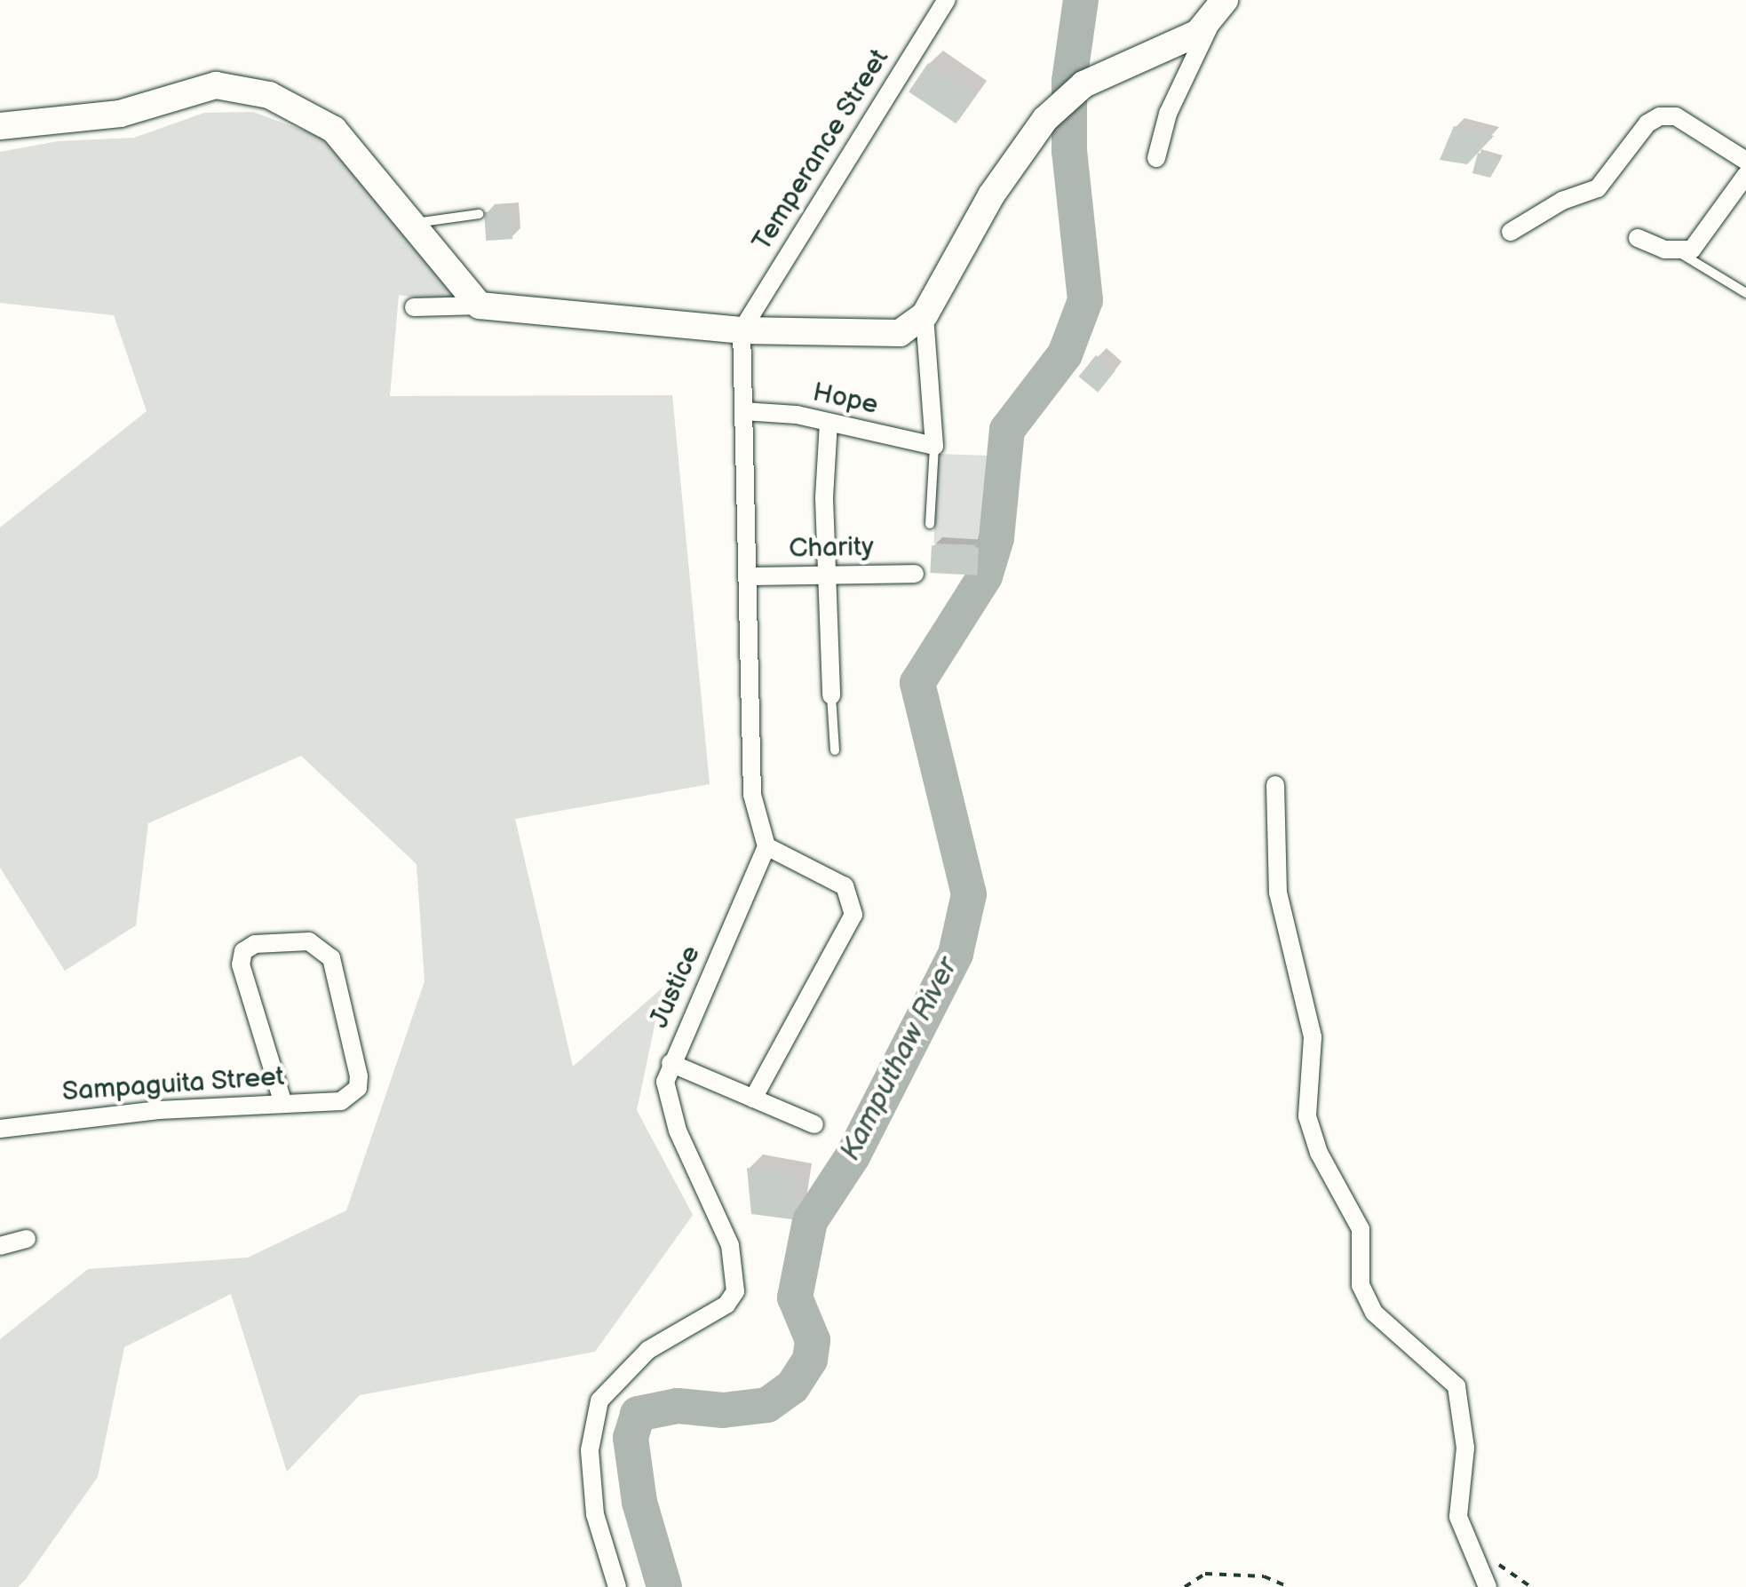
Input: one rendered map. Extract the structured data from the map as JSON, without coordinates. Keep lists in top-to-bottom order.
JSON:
{
  "streets": {
    "street": [
      "Temperance Street",
      "Hope",
      "Charity",
      "Justice",
      "Sampaguita Street"
    ]
  },
  "water": ["Kamputhaw River"]
}
